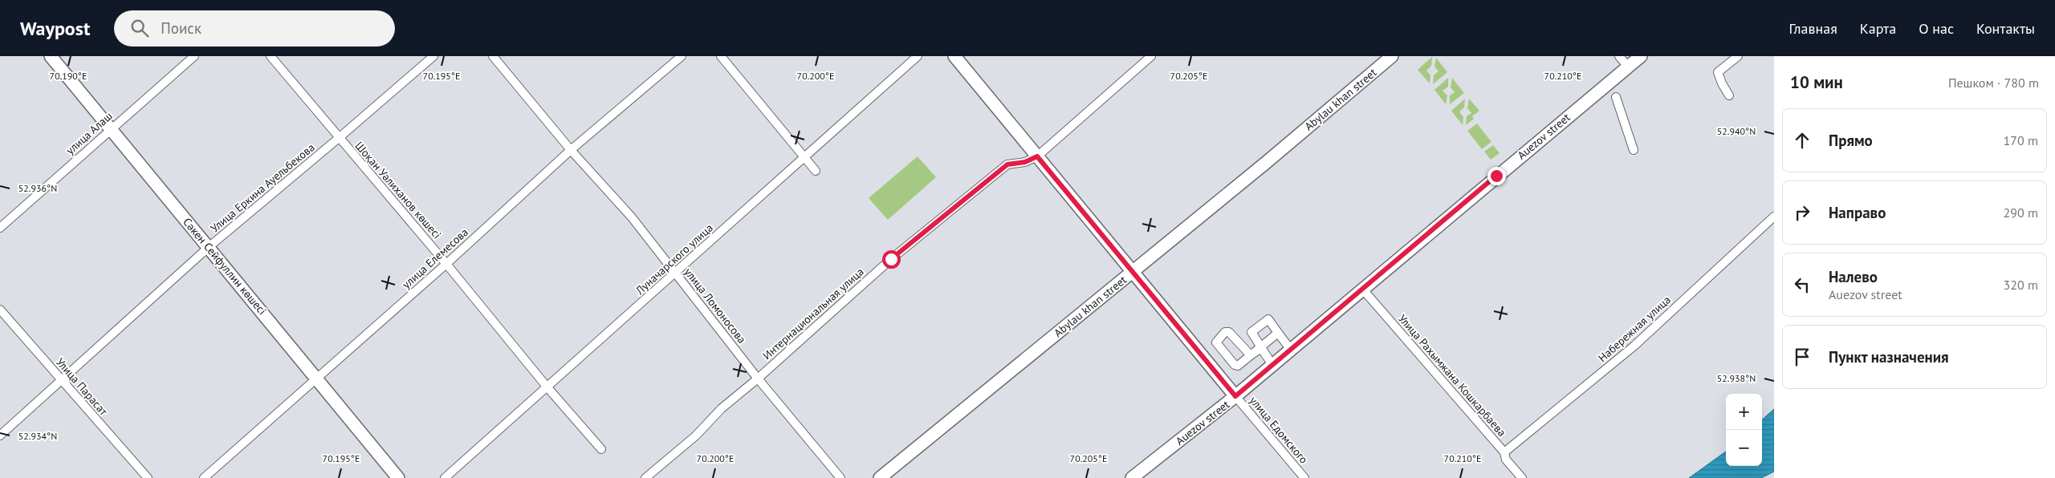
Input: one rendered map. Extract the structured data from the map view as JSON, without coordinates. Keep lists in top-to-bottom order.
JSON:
{
  "streets": {
    "street": [
      "Abylau khan street",
      "улица Алаш",
      "Auezov street",
      "Улица Еркина Ауельбекова",
      "Шоқан Уәлиханов көшесі",
      "улица Елемесова",
      "Луначарского улица",
      "Сәкен Сейфуллин көшесі",
      "улица Ломоносова",
      "Интернациональная улица",
      "Набережная улица",
      "Улица Рахымжана Кошкарбаева",
      "Улица Парасат",
      "улица Едомского"
    ]
  },
  "crossings": [
    ["улица Алаш", "Сәкен Сейфуллин көшесі"],
    ["Auezov street", "Улица Рахымжана Кошкарбаева"],
    ["Auezov street", "улица Едомского"],
    ["Улица Еркина Ауельбекова", "Шоқан Уәлиханов көшесі"],
    ["Улица Еркина Ауельбекова", "Сәкен Сейфуллин көшесі"],
    ["Улица Еркина Ауельбекова", "Улица Парасат"],
    ["Шоқан Уәлиханов көшесі", "улица Елемесова"],
    ["Шоқан Уәлиханов көшесі", "Луначарского улица"],
    ["улица Елемесова", "Сәкен Сейфуллин көшесі"],
    ["улица Елемесова", "улица Ломоносова"],
    ["Луначарского улица", "улица Ломоносова"],
    ["улица Ломоносова", "Интернациональная улица"],
    ["Набережная улица", "Улица Рахымжана Кошкарбаева"]
  ],
  "page": {
    "header": "Waypost",
    "search": "Поиск",
    "nav": [
      "Главная",
      "Карта",
      "О нас",
      "Контакты"
    ],
    "heading": ["10 мин", "Пешком · 780 m"],
    "list": [
      ["Прямо", "170 m"],
      ["Направо", "290 m"],
      ["Налево", "Auezov street", "320 m"],
      "Пункт назначения"
    ],
    "map_buttons": ["+", "−"]
  },
  "coordinates": [
    "70.190°E",
    "70.195°E",
    "70.200°E",
    "70.205°E",
    "70.210°E",
    "52.940°N",
    "52.936°N",
    "52.938°N",
    "52.934°N"
  ]
}
